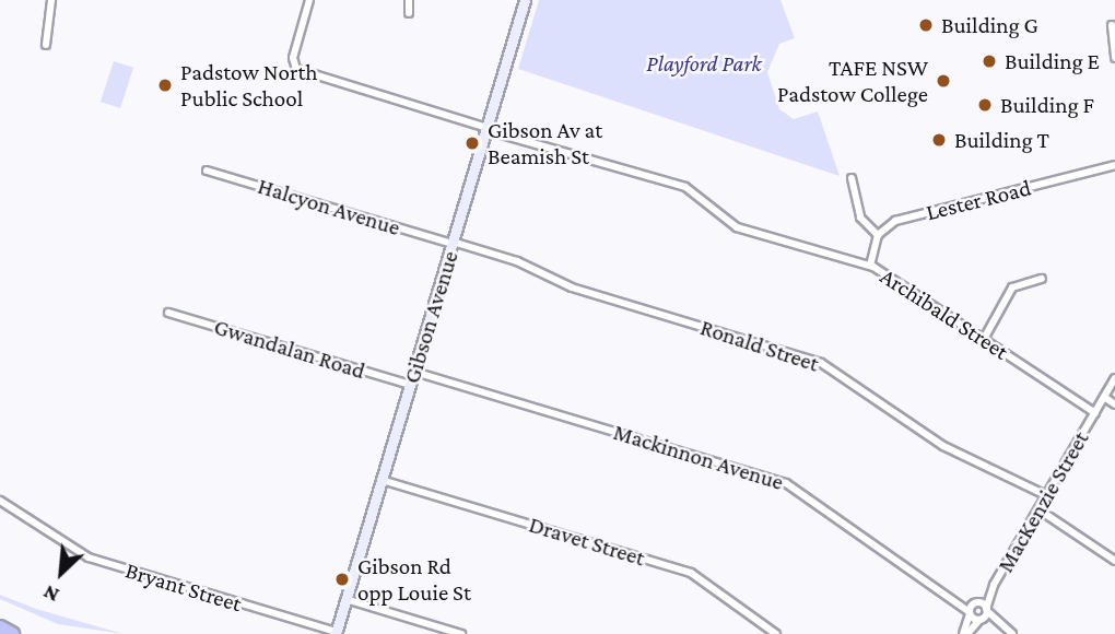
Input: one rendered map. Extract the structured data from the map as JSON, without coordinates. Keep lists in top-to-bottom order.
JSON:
{
  "streets": {
    "main road": ["Gibson Avenue"],
    "street": [
      "Lester Road",
      "Halcyon Avenue",
      "Archibald Street",
      "Ronald Street",
      "Gwandalan Road",
      "Mackinnon Avenue",
      "MacKenzie Street",
      "Dravet Street",
      "Bryant Street"
    ]
  },
  "crossings": [
    ["Halcyon Avenue", "Gibson Avenue"],
    ["Halcyon Avenue", "Ronald Street"],
    ["Archibald Street", "Gibson Avenue"],
    ["Archibald Street", "MacKenzie Street"],
    ["Gibson Avenue", "Ronald Street"],
    ["Gibson Avenue", "Gwandalan Road"],
    ["Gibson Avenue", "Mackinnon Avenue"],
    ["Gibson Avenue", "Dravet Street"],
    ["Gibson Avenue", "Bryant Street"],
    ["Ronald Street", "MacKenzie Street"],
    ["Mackinnon Avenue", "MacKenzie Street"]
  ],
  "parks": ["Playford Park"],
  "places": [
    "Building G",
    "Building E",
    "TAFE NSW Padstow College",
    "Padstow North Public School",
    "Building F",
    "Building T",
    "Gibson Av at Beamish St",
    "Gibson Rd opp Louie St"
  ],
  "north": "bottom left"
}
